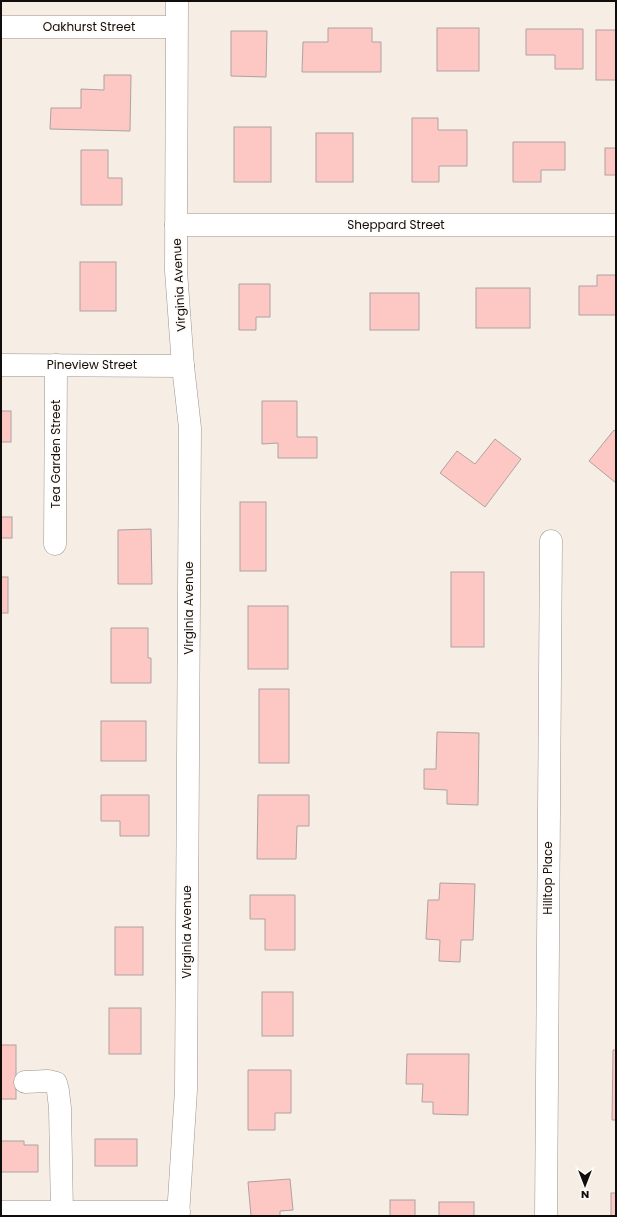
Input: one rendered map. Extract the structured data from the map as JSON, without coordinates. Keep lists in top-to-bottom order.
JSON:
{
  "streets": {
    "street": [
      "Oakhurst Street",
      "Sheppard Street",
      "Virginia Avenue",
      "Pineview Street",
      "Tea Garden Street",
      "Hilltop Place"
    ]
  },
  "crossings": [
    ["Oakhurst Street", "Virginia Avenue"],
    ["Sheppard Street", "Virginia Avenue"],
    ["Virginia Avenue", "Pineview Street"],
    ["Pineview Street", "Tea Garden Street"]
  ],
  "north": "bottom"
}
